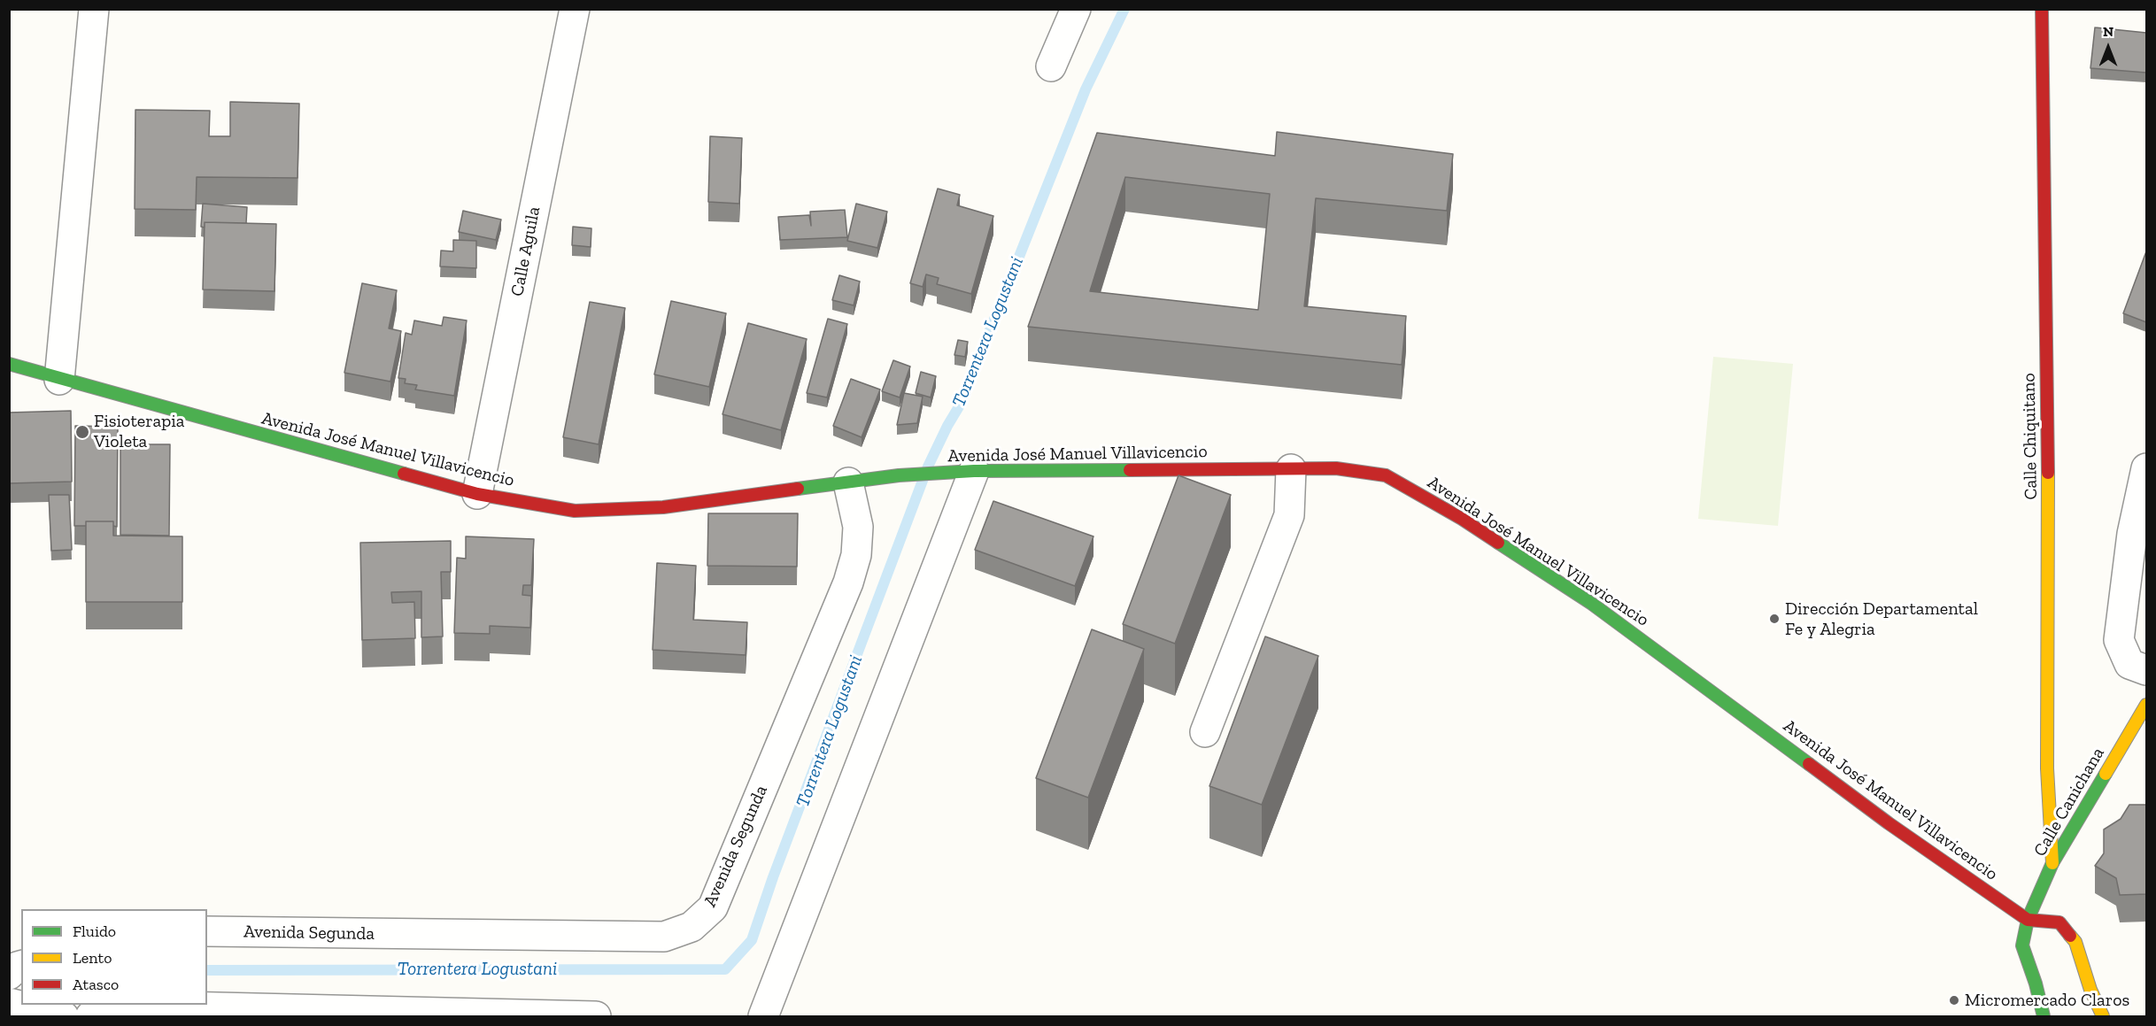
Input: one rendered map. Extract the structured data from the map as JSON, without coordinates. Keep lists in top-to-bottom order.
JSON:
{
  "streets": {
    "main road": ["Calle Chiquitano", "Avenida José Manuel Villavicencio", "Calle Canichana"],
    "street": ["Calle Aguila", "Avenida Segunda"]
  },
  "crossings": [
    ["Calle Aguila", "Avenida José Manuel Villavicencio"],
    ["Calle Chiquitano", "Calle Canichana"],
    ["Avenida José Manuel Villavicencio", "Calle Canichana"],
    ["Avenida José Manuel Villavicencio", "Avenida Segunda"]
  ],
  "water": ["Torrentera Logustani"],
  "places": ["Fisioterapia Violeta", "Dirección Departamental Fe y Alegria", "Micromercado Claros"],
  "legend": ["Fluido", "Lento", "Atasco"],
  "north": "top"
}
